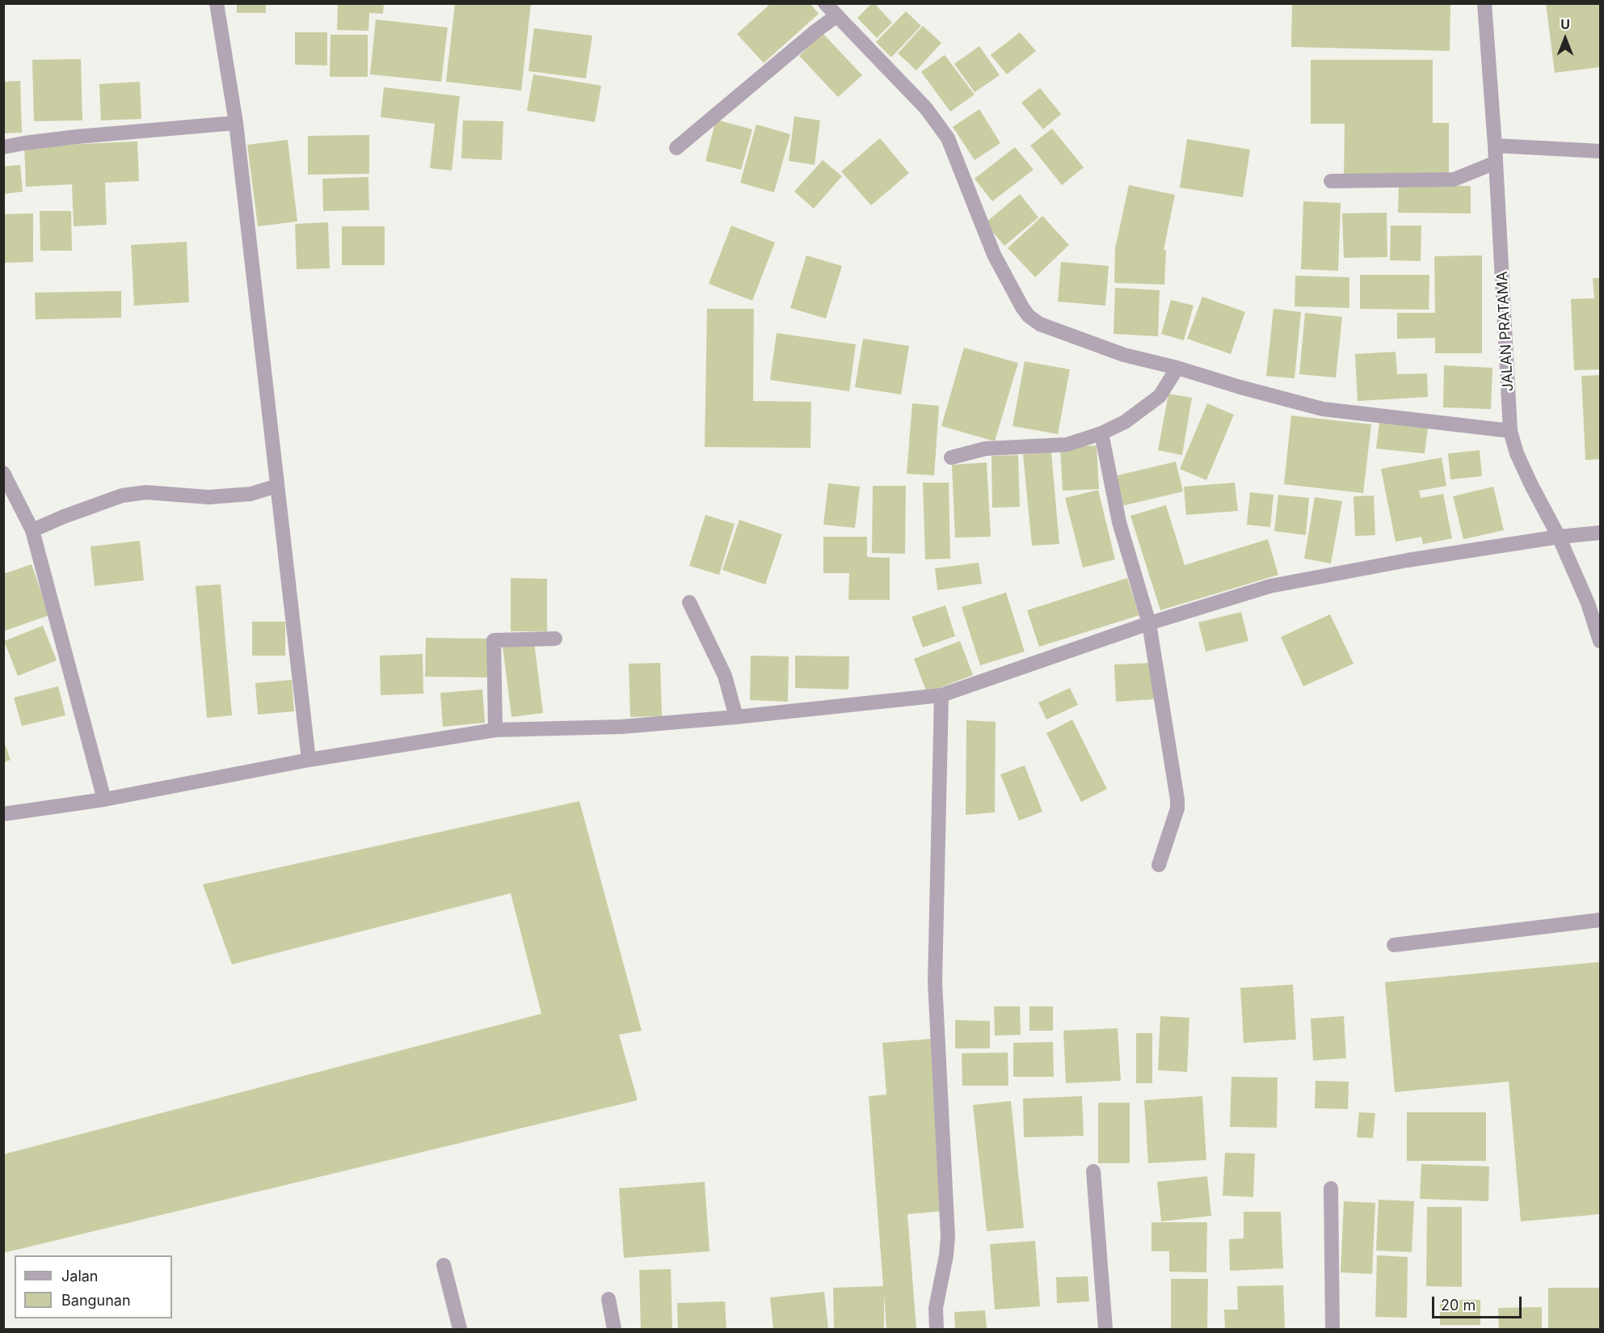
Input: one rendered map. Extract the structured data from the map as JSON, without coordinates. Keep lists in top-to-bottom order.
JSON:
{
  "streets": {
    "street": ["JALAN PRATAMA"]
  },
  "legend": ["Jalan", "Bangunan"],
  "scale_bar": "20 m",
  "north": "top"
}
